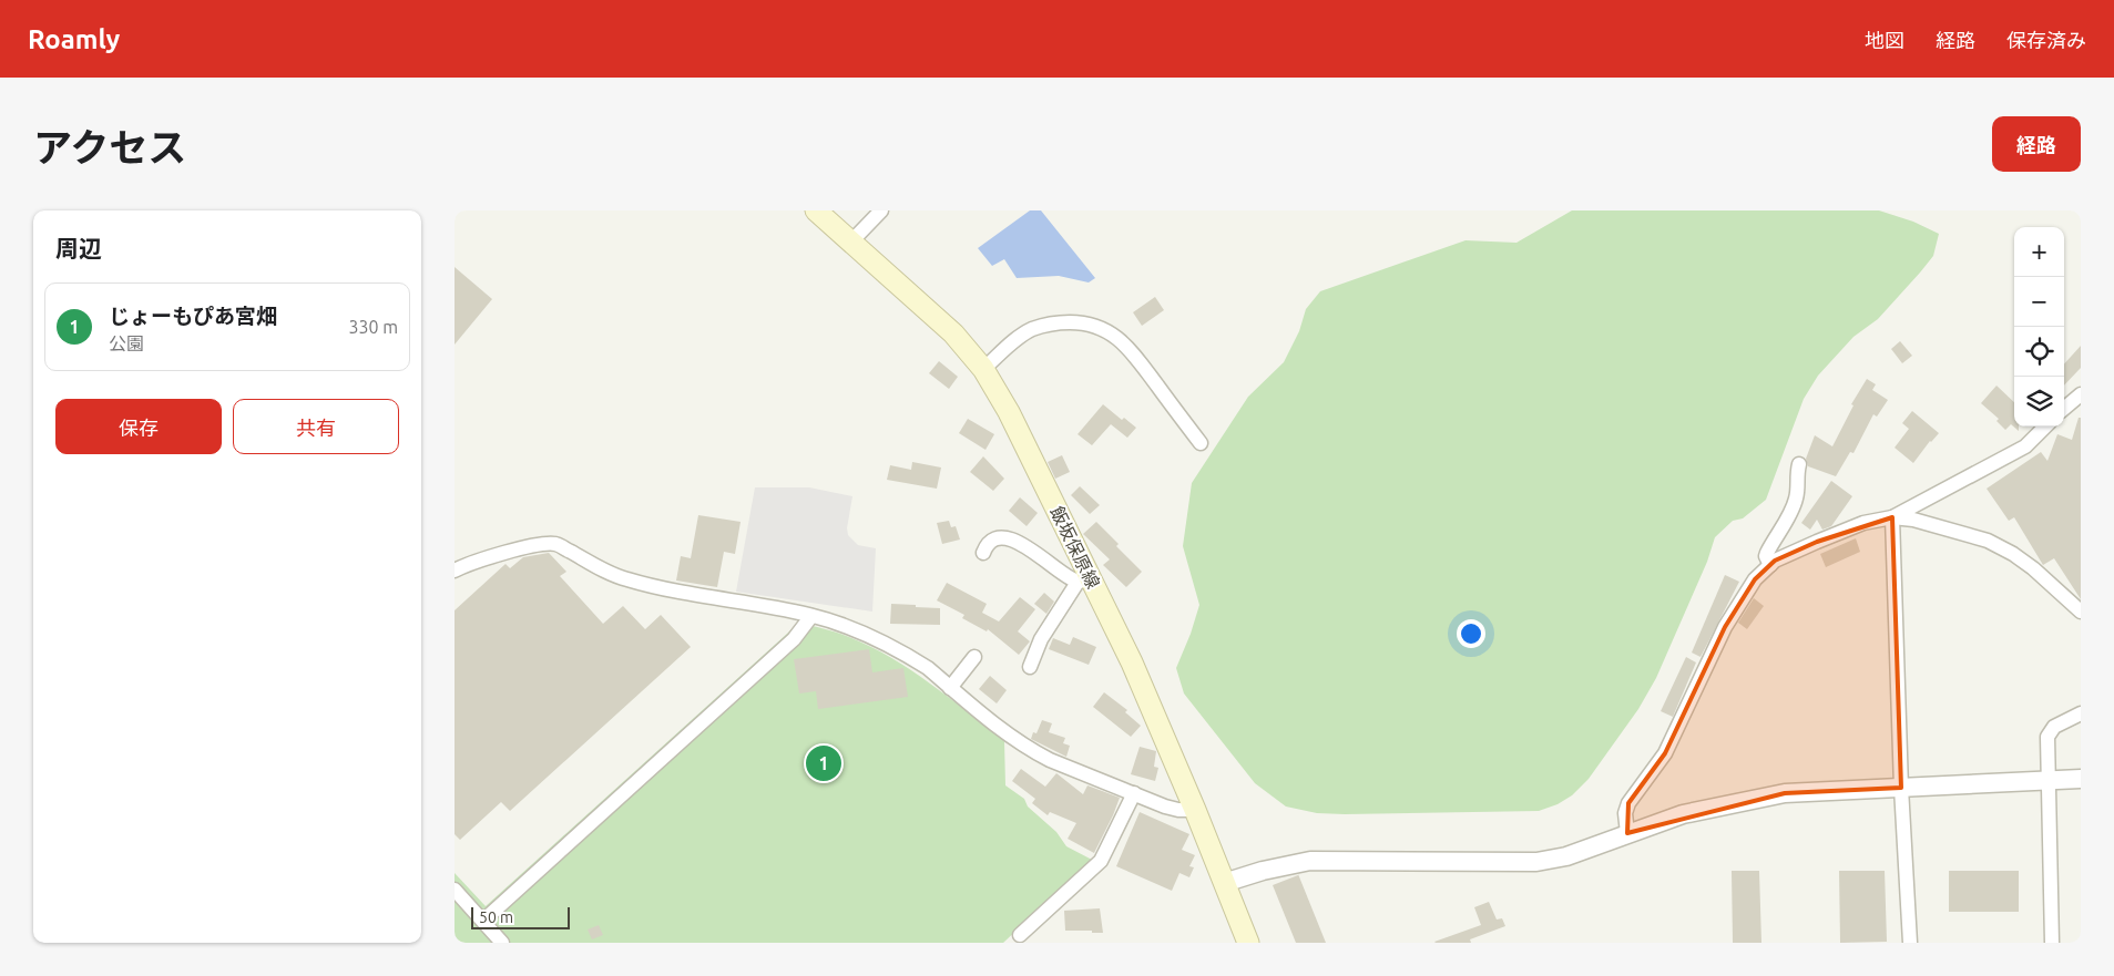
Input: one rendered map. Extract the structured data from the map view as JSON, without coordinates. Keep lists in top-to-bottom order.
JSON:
{
  "streets": {
    "main road": ["飯坂保原線"]
  },
  "scale_bar": "50 m",
  "page": {
    "header": "Roamly",
    "nav": ["地図", "経路", "保存済み"],
    "title": "アクセス",
    "buttons": [
      "経路",
      ["保存", "共有"]
    ],
    "heading": "周辺",
    "map_buttons": ["+", "−"],
    "list": [
      {
        "mark": "1",
        "name": "じょーもぴあ宮畑",
        "note": "公園",
        "value": "330 m"
      }
    ],
    "pins": "1",
    "scale": "50 m"
  }
}
